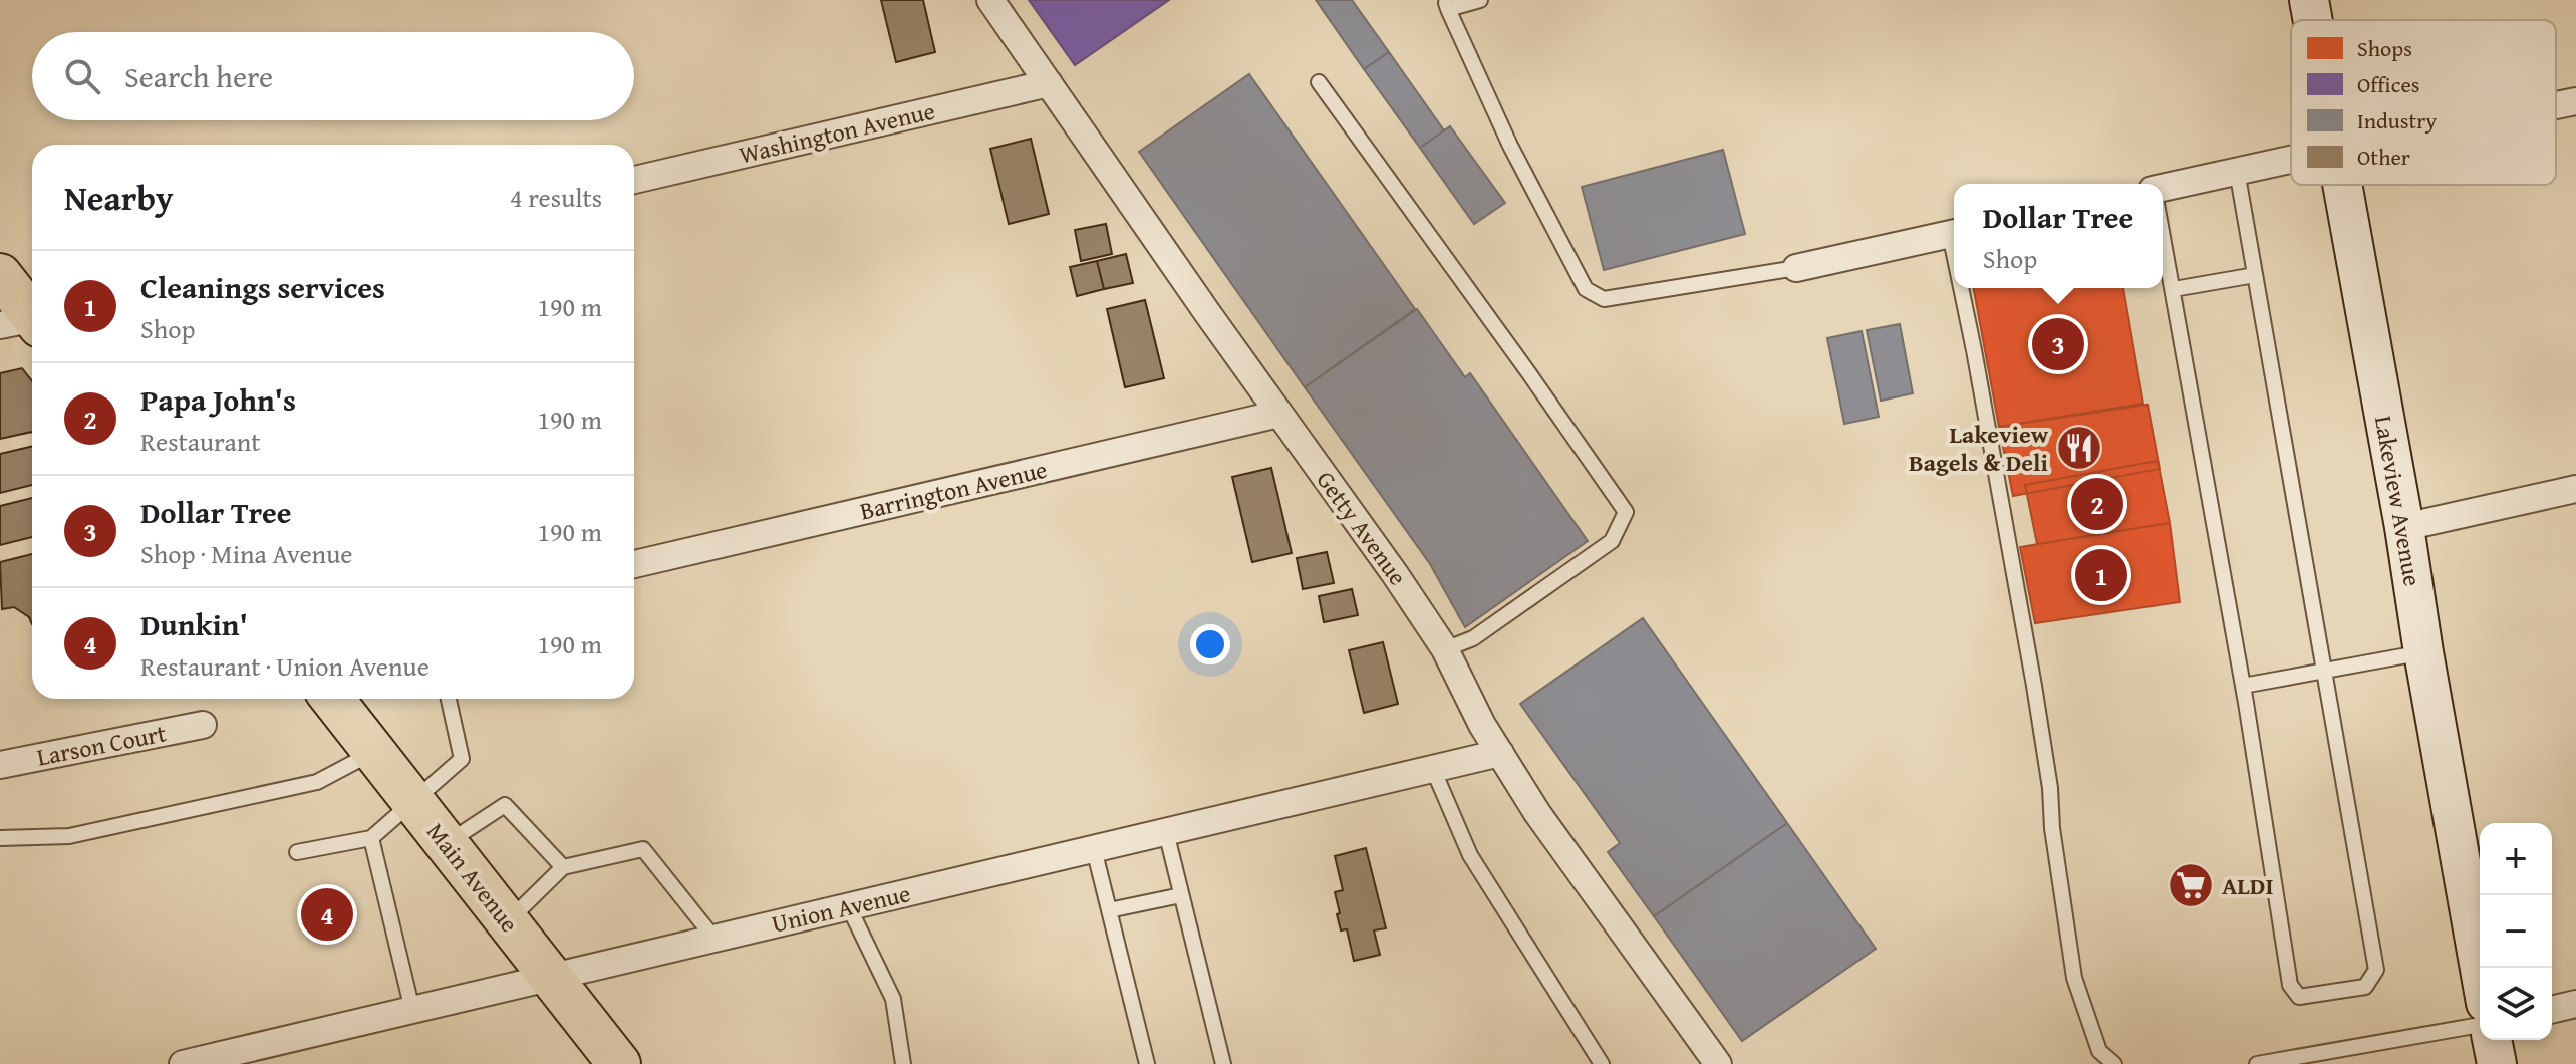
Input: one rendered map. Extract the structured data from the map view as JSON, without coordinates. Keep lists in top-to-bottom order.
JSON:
{
  "streets": {
    "main road": ["Lakeview Avenue", "Main Avenue"],
    "street": [
      "Washington Avenue",
      "Barrington Avenue",
      "Getty Avenue",
      "Larson Court",
      "Union Avenue"
    ]
  },
  "crossings": [
    ["Washington Avenue", "Getty Avenue"],
    ["Barrington Avenue", "Getty Avenue"],
    ["Getty Avenue", "Union Avenue"],
    ["Main Avenue", "Union Avenue"]
  ],
  "places": {
    "restaurant": ["Lakeview Bagels & Deli"],
    "supermarket": ["ALDI"]
  },
  "legend": [
    "Shops",
    "Offices",
    "Industry",
    "Other"
  ],
  "page": {
    "search": "Search here",
    "heading": ["Nearby", "4 results"],
    "popup": ["Dollar Tree", "Shop"],
    "list": [
      {
        "mark": "1",
        "name": "Cleanings services",
        "note": "Shop",
        "value": "190 m"
      },
      {
        "mark": "2",
        "name": "Papa John's",
        "note": "Restaurant",
        "value": "190 m"
      },
      {
        "mark": "3",
        "name": "Dollar Tree",
        "note": "Shop · Mina Avenue",
        "value": "190 m"
      },
      {
        "mark": "4",
        "name": "Dunkin'",
        "note": "Restaurant · Union Avenue",
        "value": "190 m"
      }
    ],
    "pins": [
      "3",
      "2",
      "1",
      "4"
    ],
    "map_buttons": ["+", "−"]
  }
}
